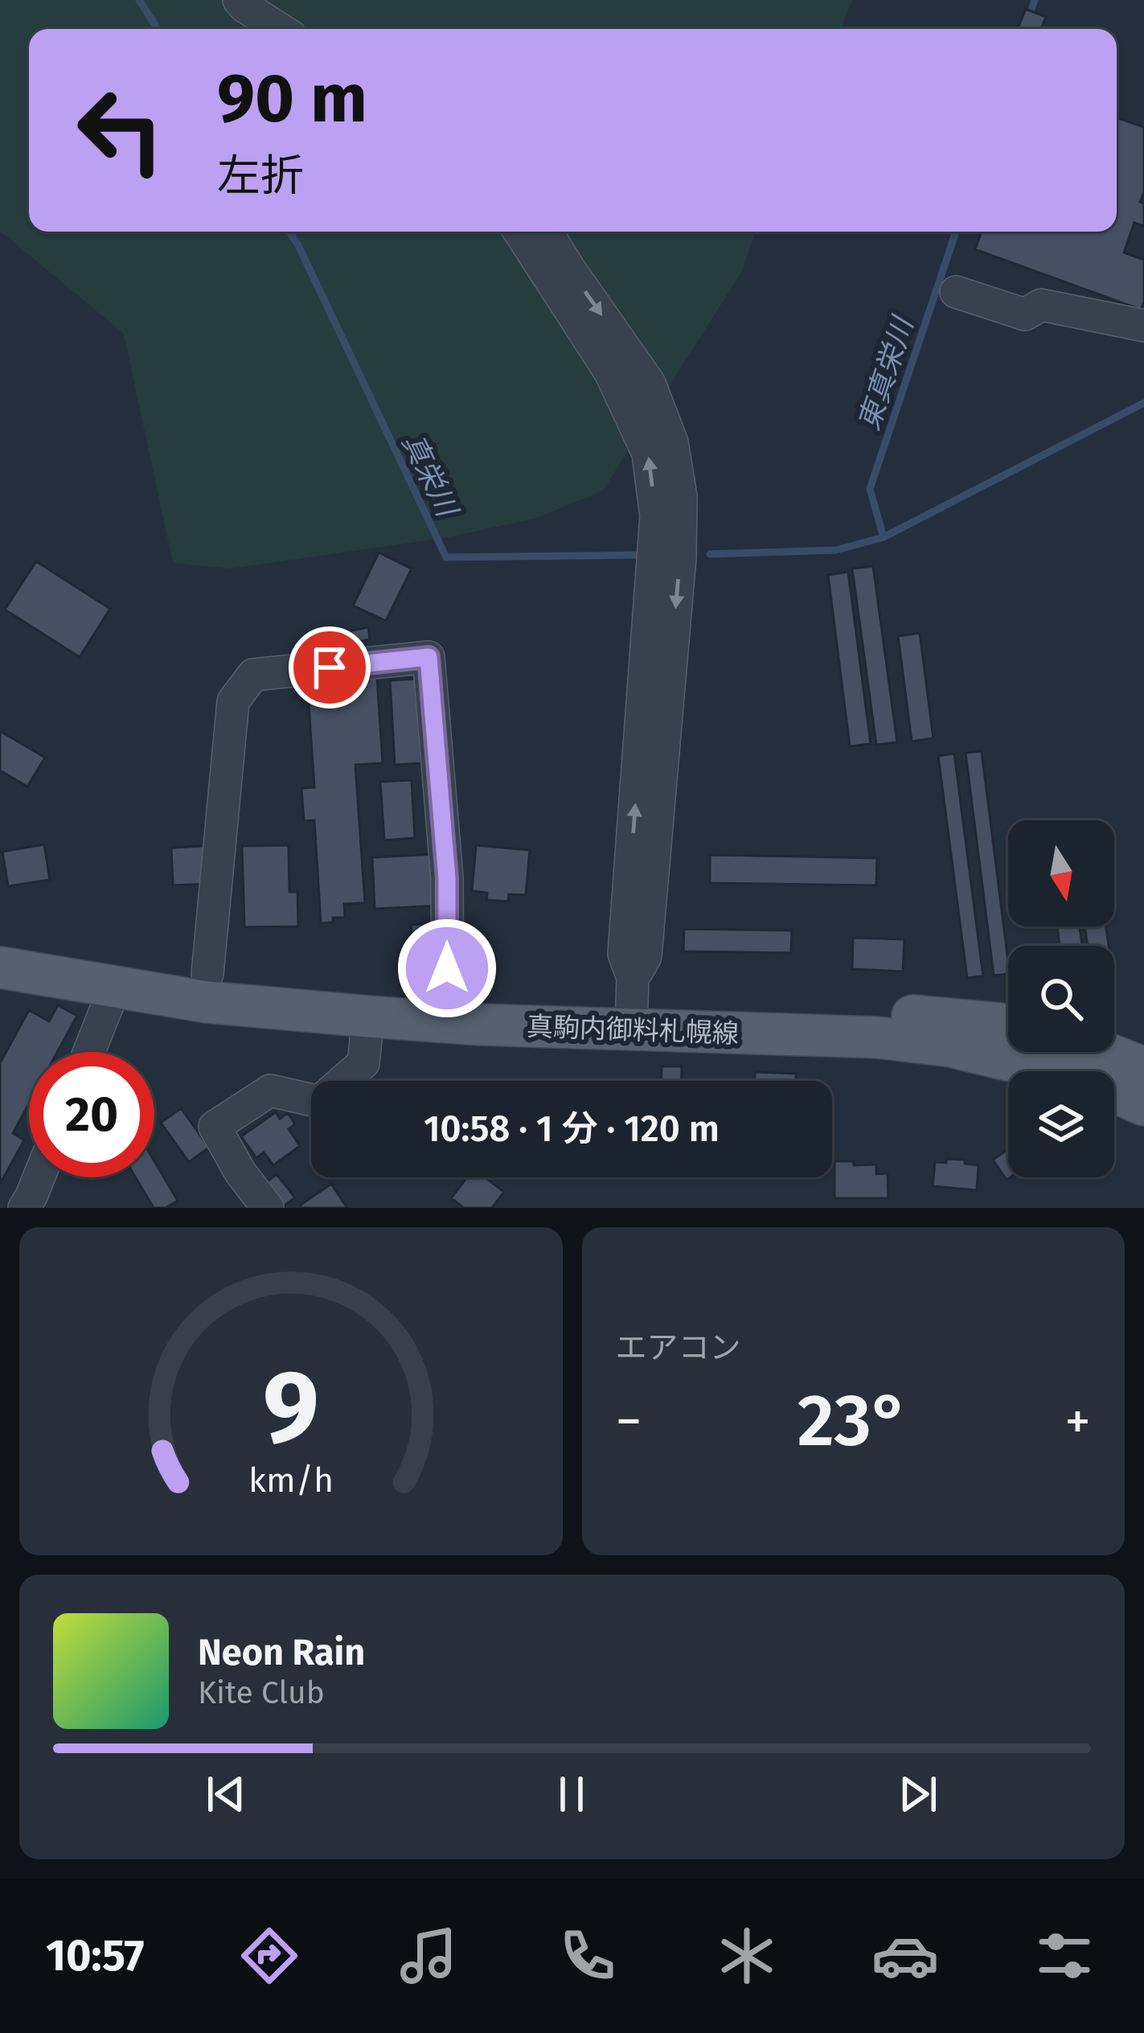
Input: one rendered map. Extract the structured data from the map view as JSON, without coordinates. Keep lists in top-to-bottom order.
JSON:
{
  "streets": {
    "main road": ["真駒内御料札幌線"]
  },
  "water": ["東真栄川", "真栄川"],
  "north": "bottom",
  "page": {
    "turn": ["90 m", "左折"],
    "limit": "20",
    "trip": "10:58 · 1 分 · 120 m",
    "tile": "エアコン",
    "heat": ["−", "23°", "+"],
    "song": ["Neon Rain", "Kite Club"],
    "tabs": "10:57",
    "gauge": ["9", "km/h"]
  }
}
